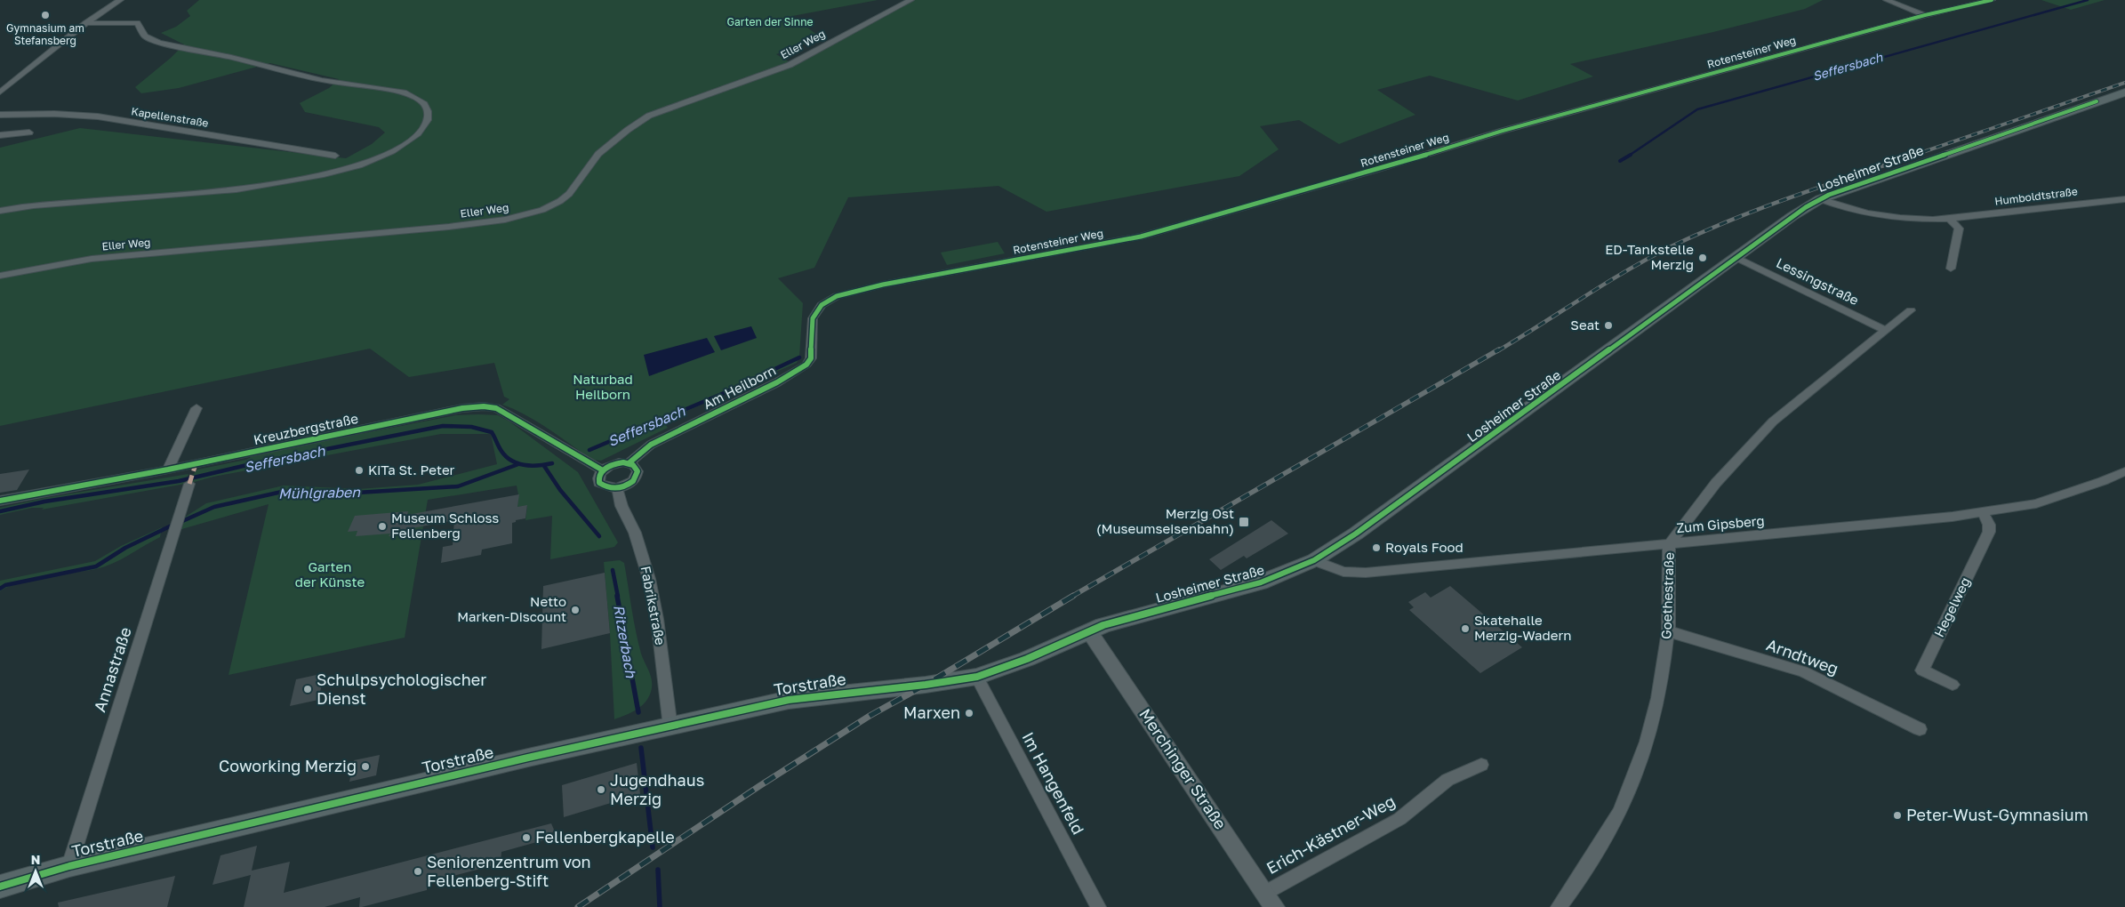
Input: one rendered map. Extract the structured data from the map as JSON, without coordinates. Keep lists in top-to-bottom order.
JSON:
{
  "streets": {
    "main road": ["Losheimer Straße", "Torstraße"],
    "street": [
      "Eller Weg",
      "Rotensteiner Weg",
      "Kapellenstraße",
      "Humboldtstraße",
      "Lessingstraße",
      "Am Heilborn",
      "Kreuzbergstraße",
      "Zum Gipsberg",
      "Goethestraße",
      "Fabrikstraße",
      "Hegelweg",
      "Arndtweg",
      "Annastraße",
      "Merchinger Straße",
      "Im Hangenfeld",
      "Erich-Kästner-Weg"
    ]
  },
  "crossings": [
    ["Rotensteiner Weg", "Am Heilborn"],
    ["Losheimer Straße", "Humboldtstraße"],
    ["Losheimer Straße", "Lessingstraße"],
    ["Losheimer Straße", "Zum Gipsberg"],
    ["Losheimer Straße", "Torstraße"],
    ["Losheimer Straße", "Merchinger Straße"],
    ["Losheimer Straße", "Im Hangenfeld"],
    ["Lessingstraße", "Goethestraße"],
    ["Am Heilborn", "Kreuzbergstraße"],
    ["Am Heilborn", "Fabrikstraße"],
    ["Kreuzbergstraße", "Fabrikstraße"],
    ["Zum Gipsberg", "Goethestraße"],
    ["Zum Gipsberg", "Hegelweg"],
    ["Goethestraße", "Arndtweg"],
    ["Fabrikstraße", "Torstraße"],
    ["Annastraße", "Torstraße"],
    ["Merchinger Straße", "Erich-Kästner-Weg"]
  ],
  "water": ["Seffersbach", "Mühlgraben", "Ritzerbach"],
  "parks": ["Garten der Sinne", "Naturbad Heilborn", "Garten der Künste"],
  "places": {
    "other": [
      "Gymnasium am Stefansberg",
      "ED-Tankstelle Merzig",
      "Seat",
      "KiTa St. Peter",
      "Museum Schloss Fellenberg",
      "Royals Food",
      "Netto Marken-Discount",
      "Skatehalle Merzig-Wadern",
      "Schulpsychologischer Dienst",
      "Marxen",
      "Coworking Merzig",
      "Jugendhaus Merzig",
      "Peter-Wust-Gymnasium",
      "Fellenbergkapelle",
      "Seniorenzentrum von Fellenberg-Stift"
    ],
    "transit": ["Merzig Ost (Museumseisenbahn)"]
  },
  "north": "top"
}
